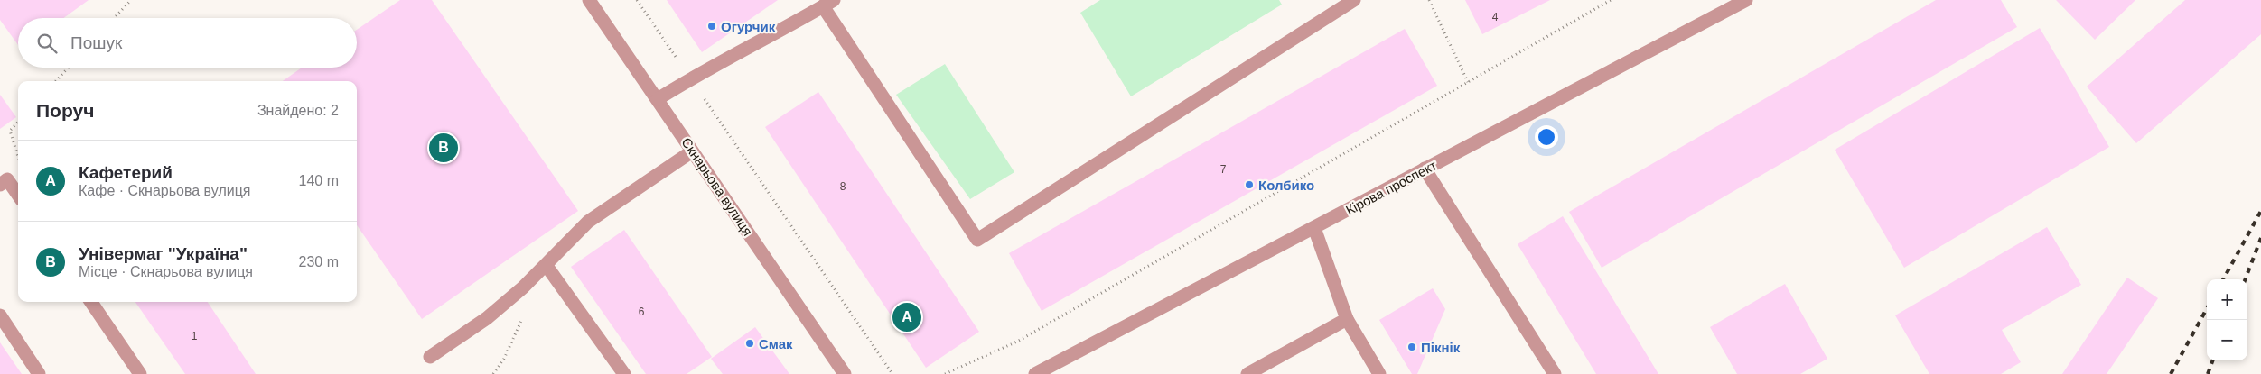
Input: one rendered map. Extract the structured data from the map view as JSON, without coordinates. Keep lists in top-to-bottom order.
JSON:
{
  "streets": {
    "street": ["Скнарьова вулиця", "Кірова проспект"]
  },
  "places": [
    "Огурчик",
    "Колбико",
    "Смак",
    "Пікнік"
  ],
  "house_numbers": [
    "4",
    "7",
    "8",
    "6",
    "1"
  ],
  "page": {
    "search": "Пошук",
    "heading": ["Поруч", "Знайдено: 2"],
    "pins": ["B", "A"],
    "list": [
      {
        "mark": "A",
        "name": "Кафетерий",
        "note": "Кафе · Скнарьова вулиця",
        "value": "140 m"
      },
      {
        "mark": "B",
        "name": "Універмаг \"Україна\"",
        "note": "Місце · Скнарьова вулиця",
        "value": "230 m"
      }
    ],
    "map_buttons": ["+", "−"]
  }
}
